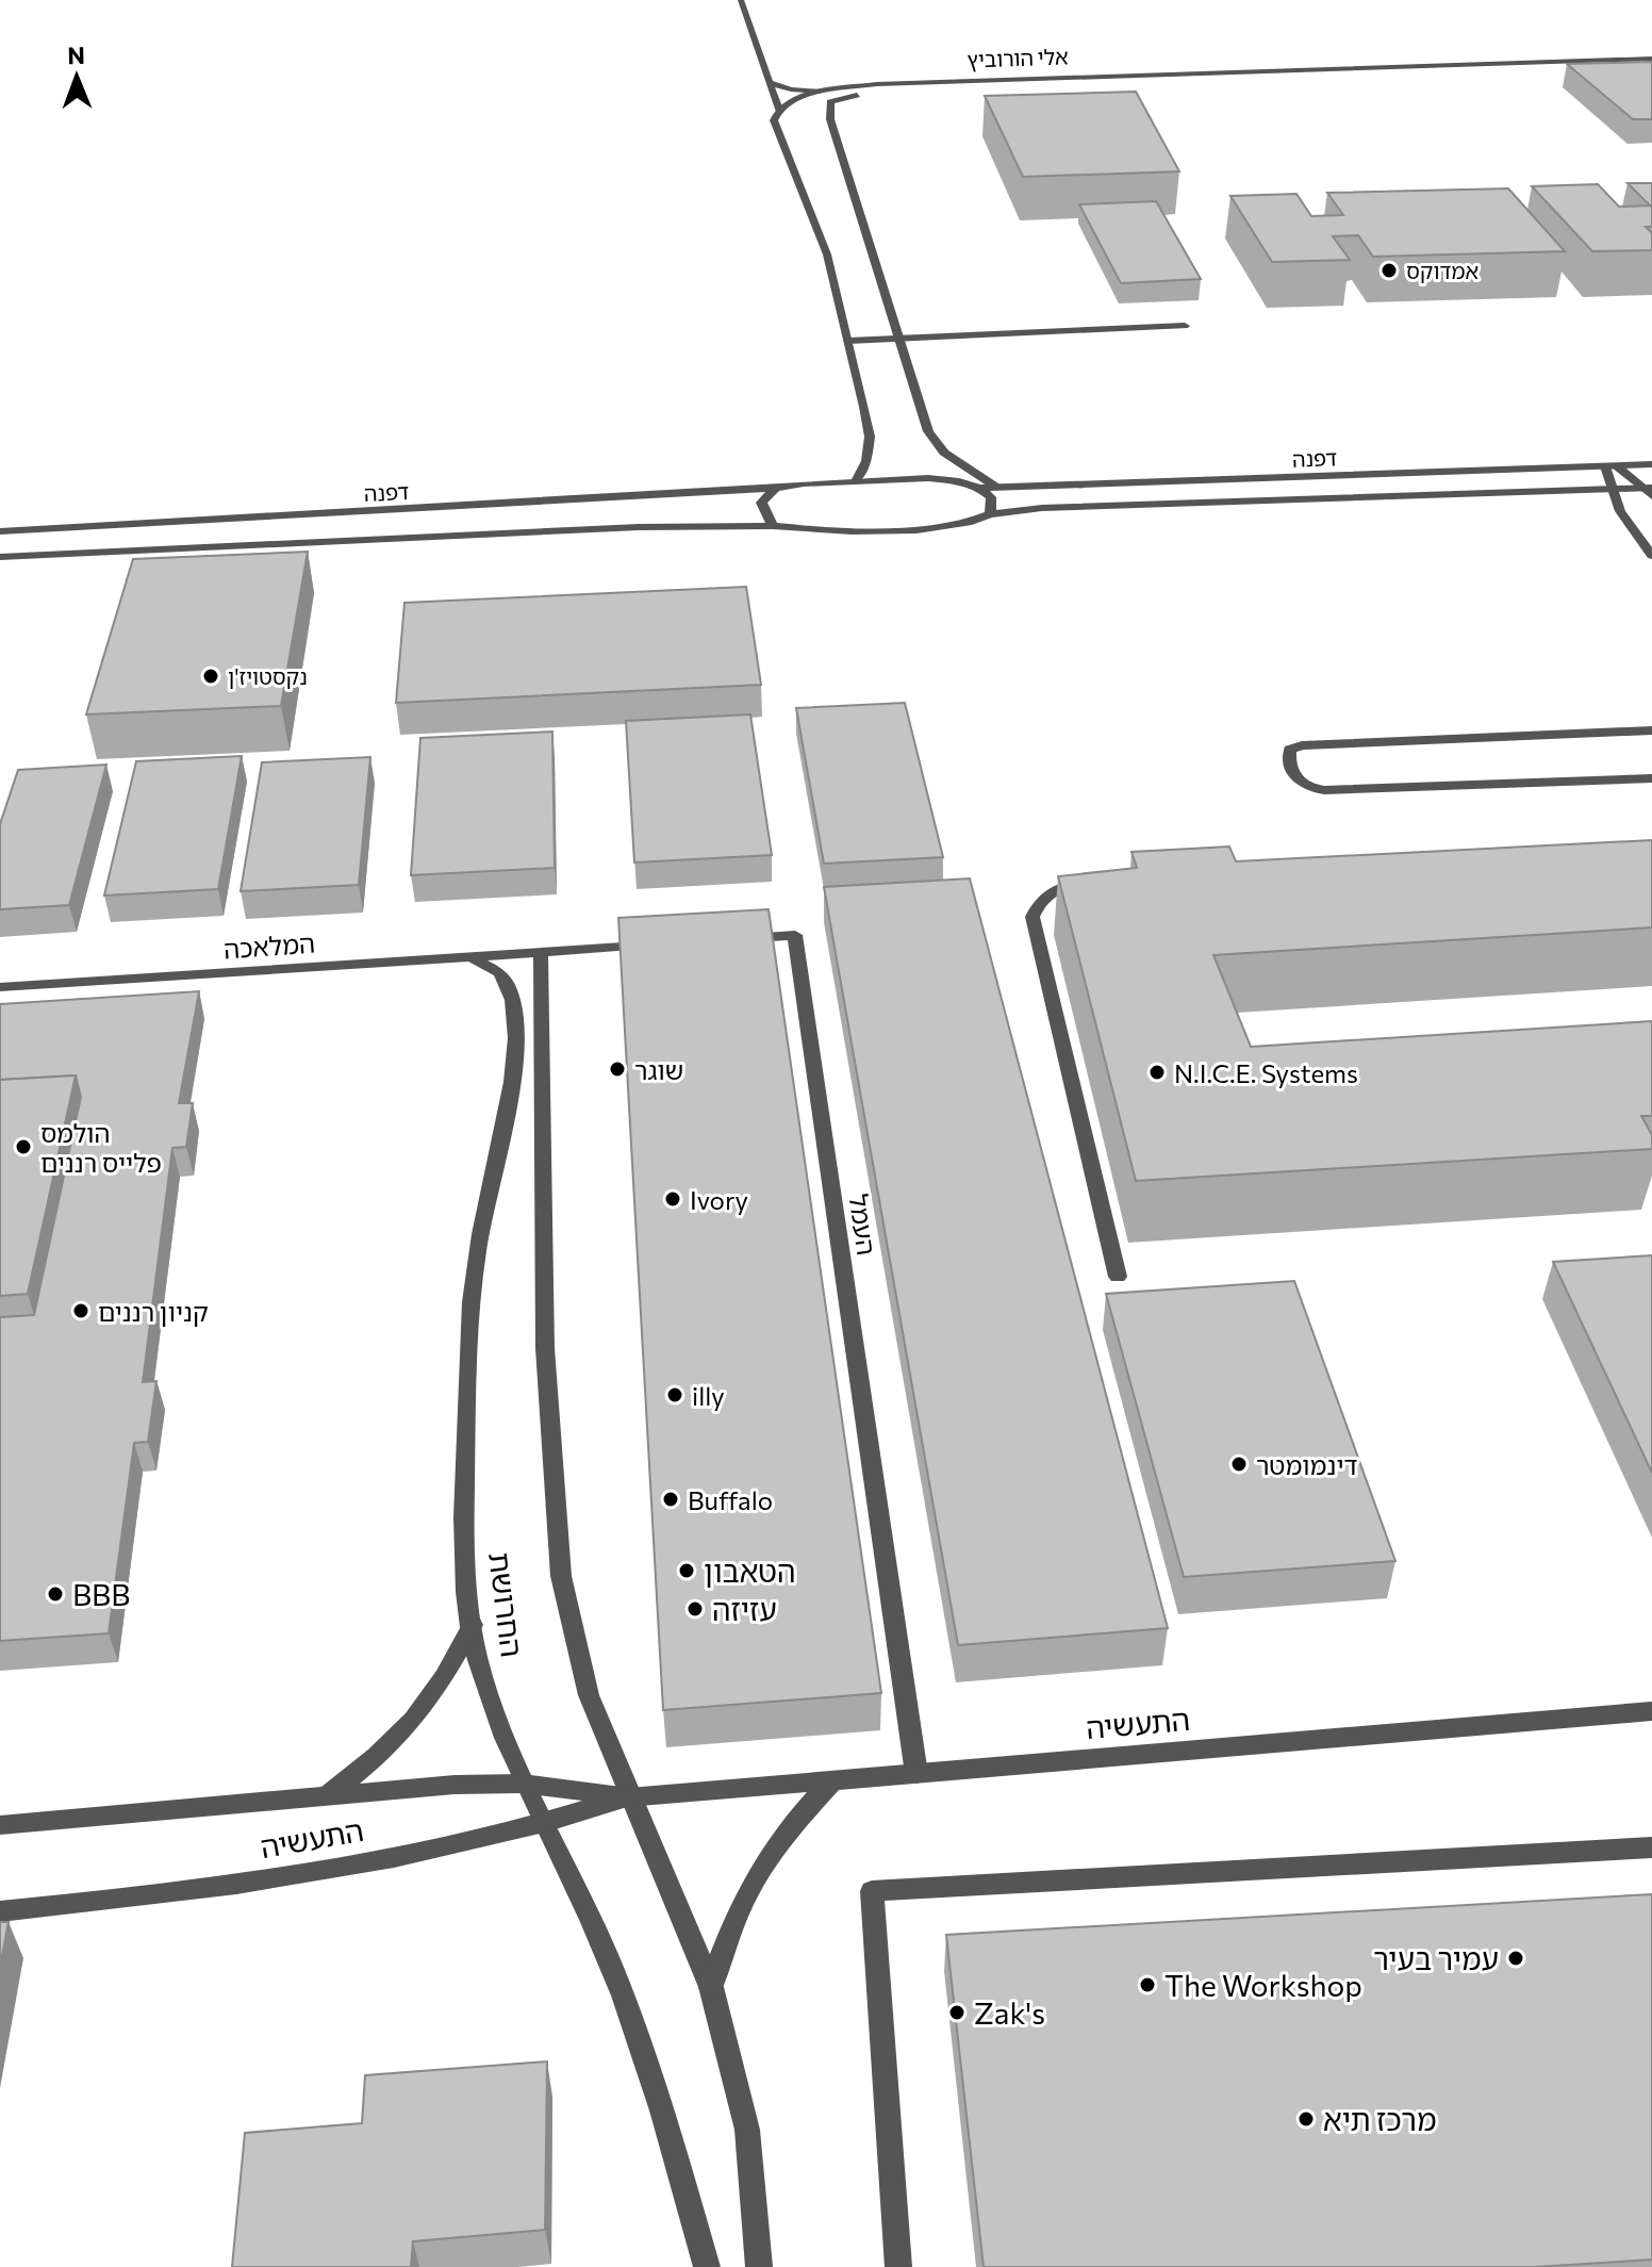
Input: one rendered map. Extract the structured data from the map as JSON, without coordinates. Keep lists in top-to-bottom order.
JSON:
{
  "streets": {
    "street": [
      "אלי הורוביץ",
      "דפנה",
      "המלאכה",
      "העמל",
      "החרושת",
      "התעשיה"
    ]
  },
  "crossings": [
    ["אלי הורוביץ", "דפנה"],
    ["המלאכה", "החרושת"],
    ["העמל", "התעשיה"],
    ["החרושת", "התעשיה"]
  ],
  "places": [
    "אמדוקס",
    "נקסטויז'ן",
    "שוגר",
    "N.I.C.E. Systems",
    "הולמס פלייס רננים",
    "Ivory",
    "קניון רננים",
    "illy",
    "דינמומטר",
    "Buffalo",
    "הטאבון",
    "BBB",
    "עזיזה",
    "עמיר בעיר",
    "The Workshop",
    "Zak's",
    "מרכז תיא"
  ],
  "north": "top"
}
